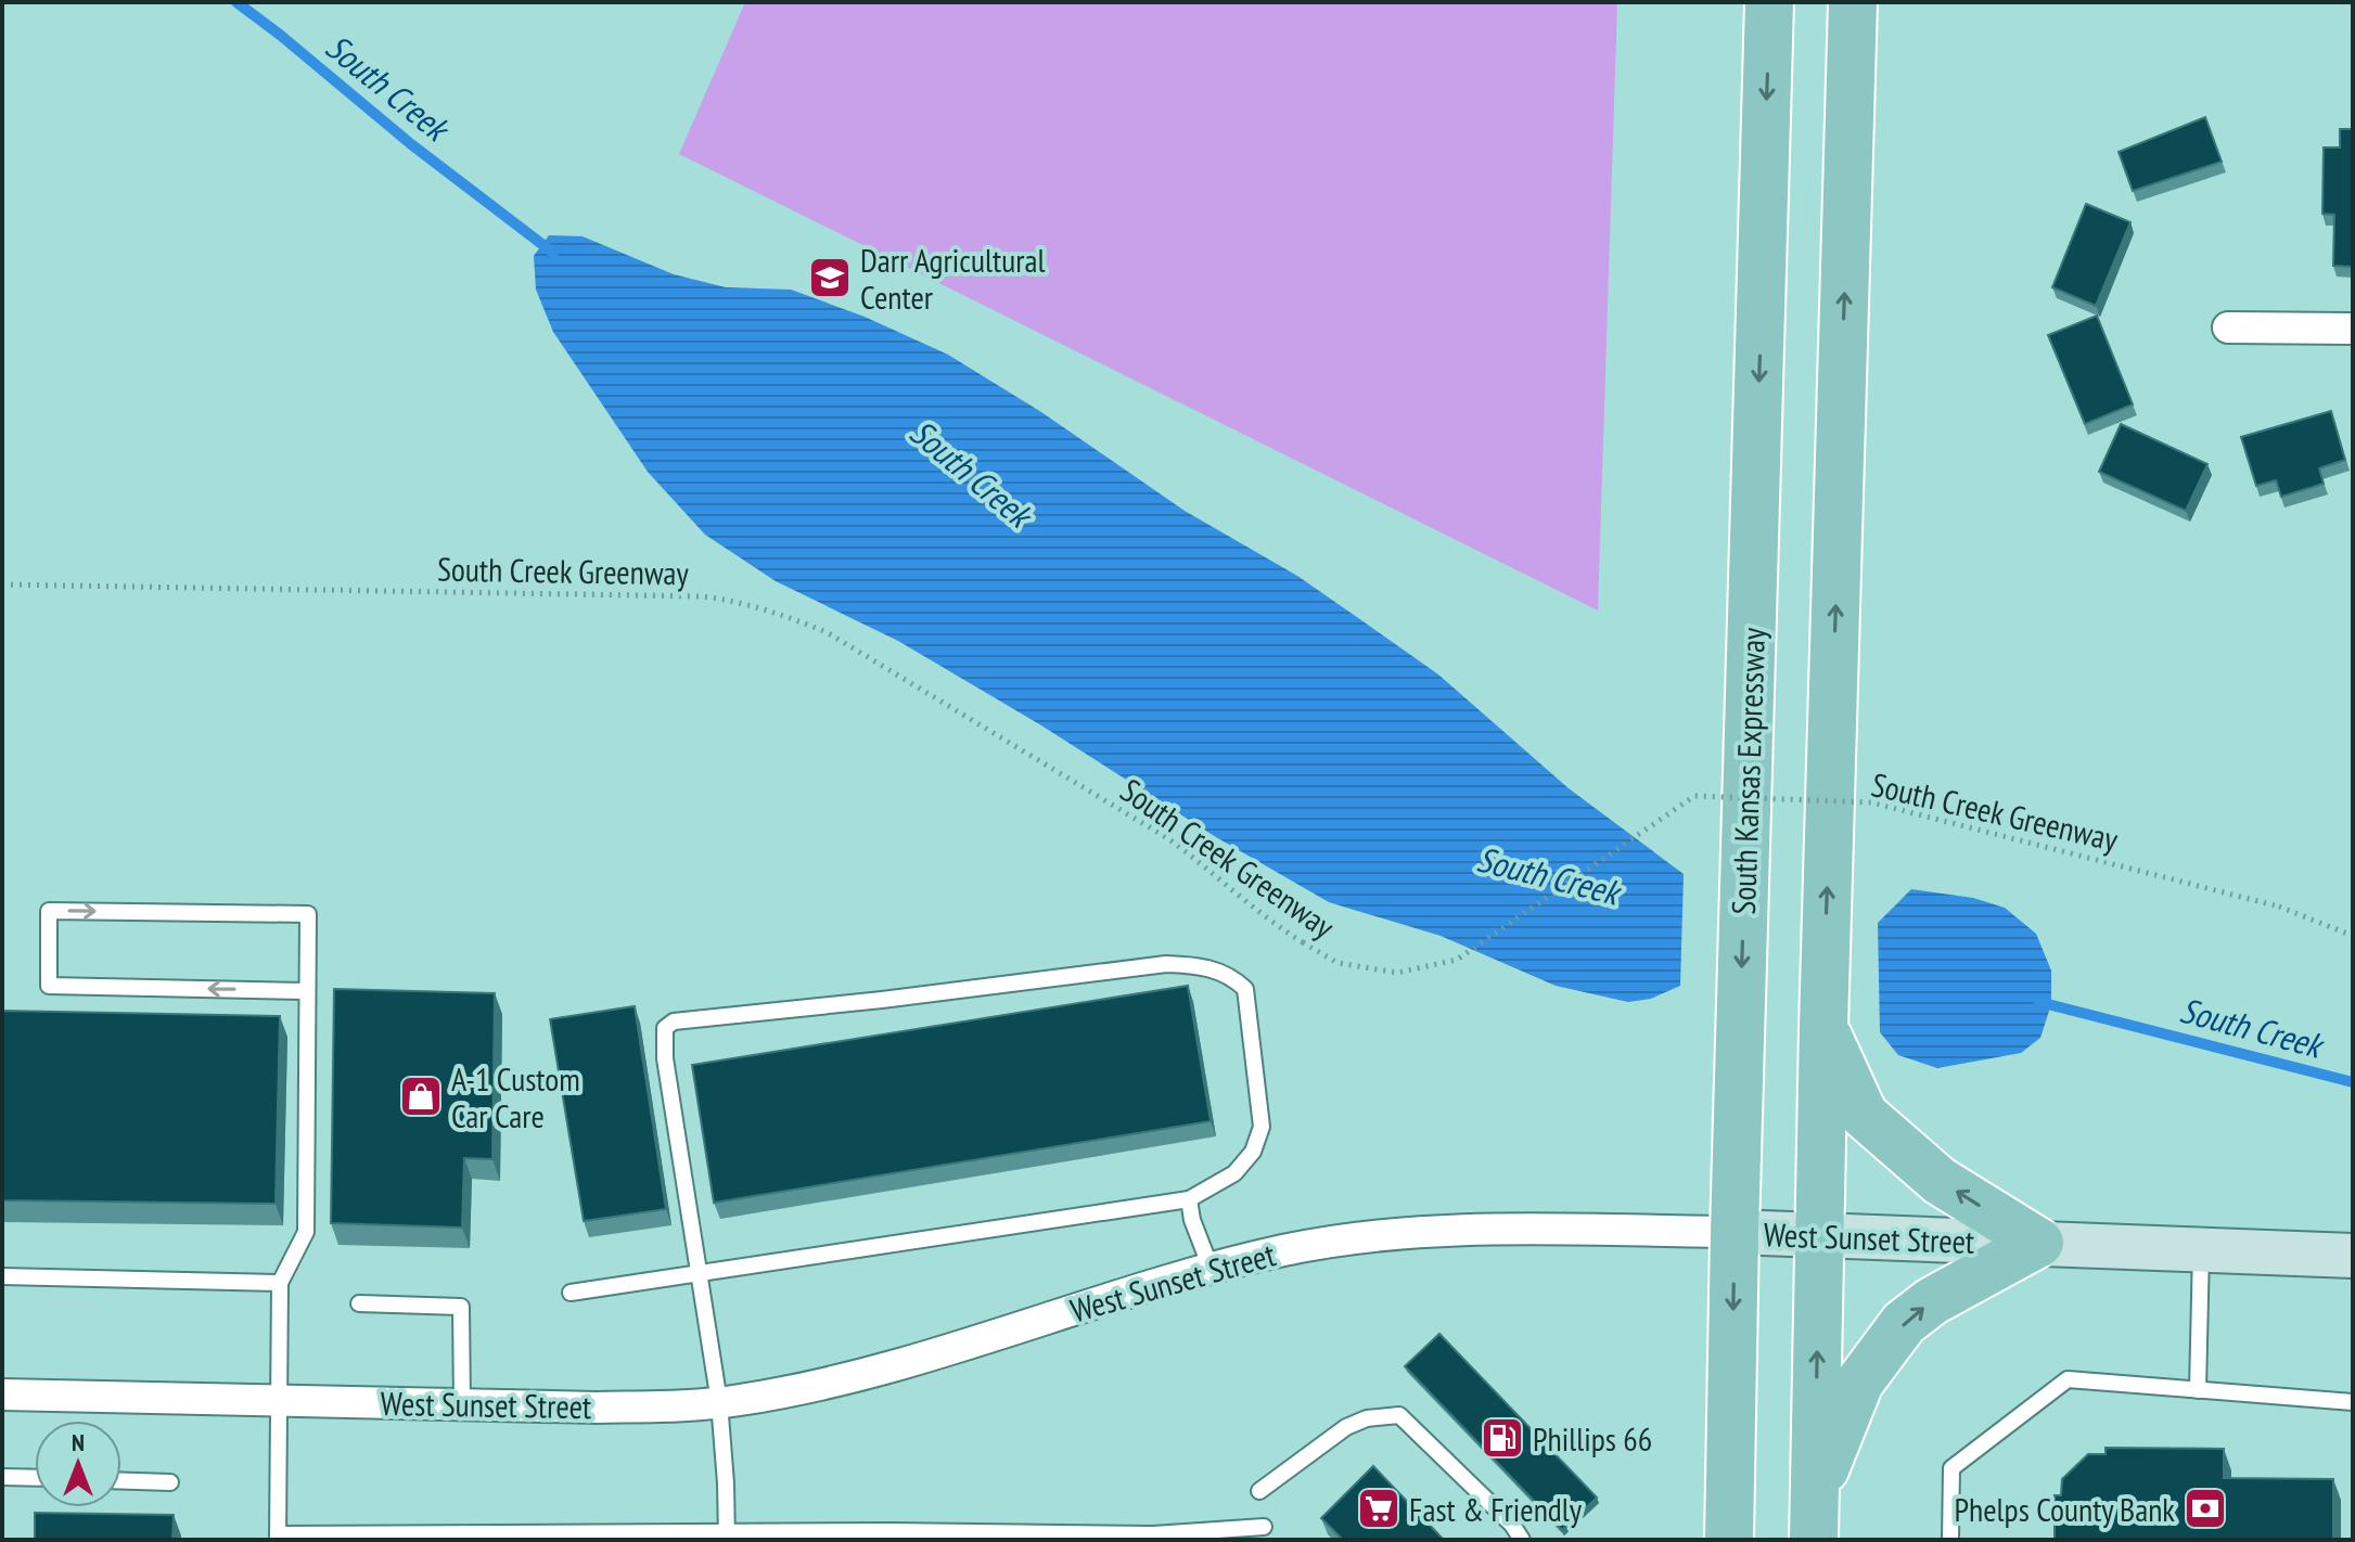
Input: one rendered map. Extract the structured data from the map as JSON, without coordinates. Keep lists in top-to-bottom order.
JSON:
{
  "streets": {
    "main road": ["South Kansas Expressway", "West Sunset Street"],
    "path": ["South Creek Greenway"]
  },
  "crossings": [
    ["South Kansas Expressway", "West Sunset Street"]
  ],
  "water": ["South Creek"],
  "places": {
    "school or university": ["Darr Agricultural Center"],
    "shop": ["A-1 Custom Car Care"],
    "fuel station": ["Phillips 66"],
    "supermarket": ["Fast & Friendly"],
    "bank": ["Phelps County Bank"]
  },
  "north": "top"
}
